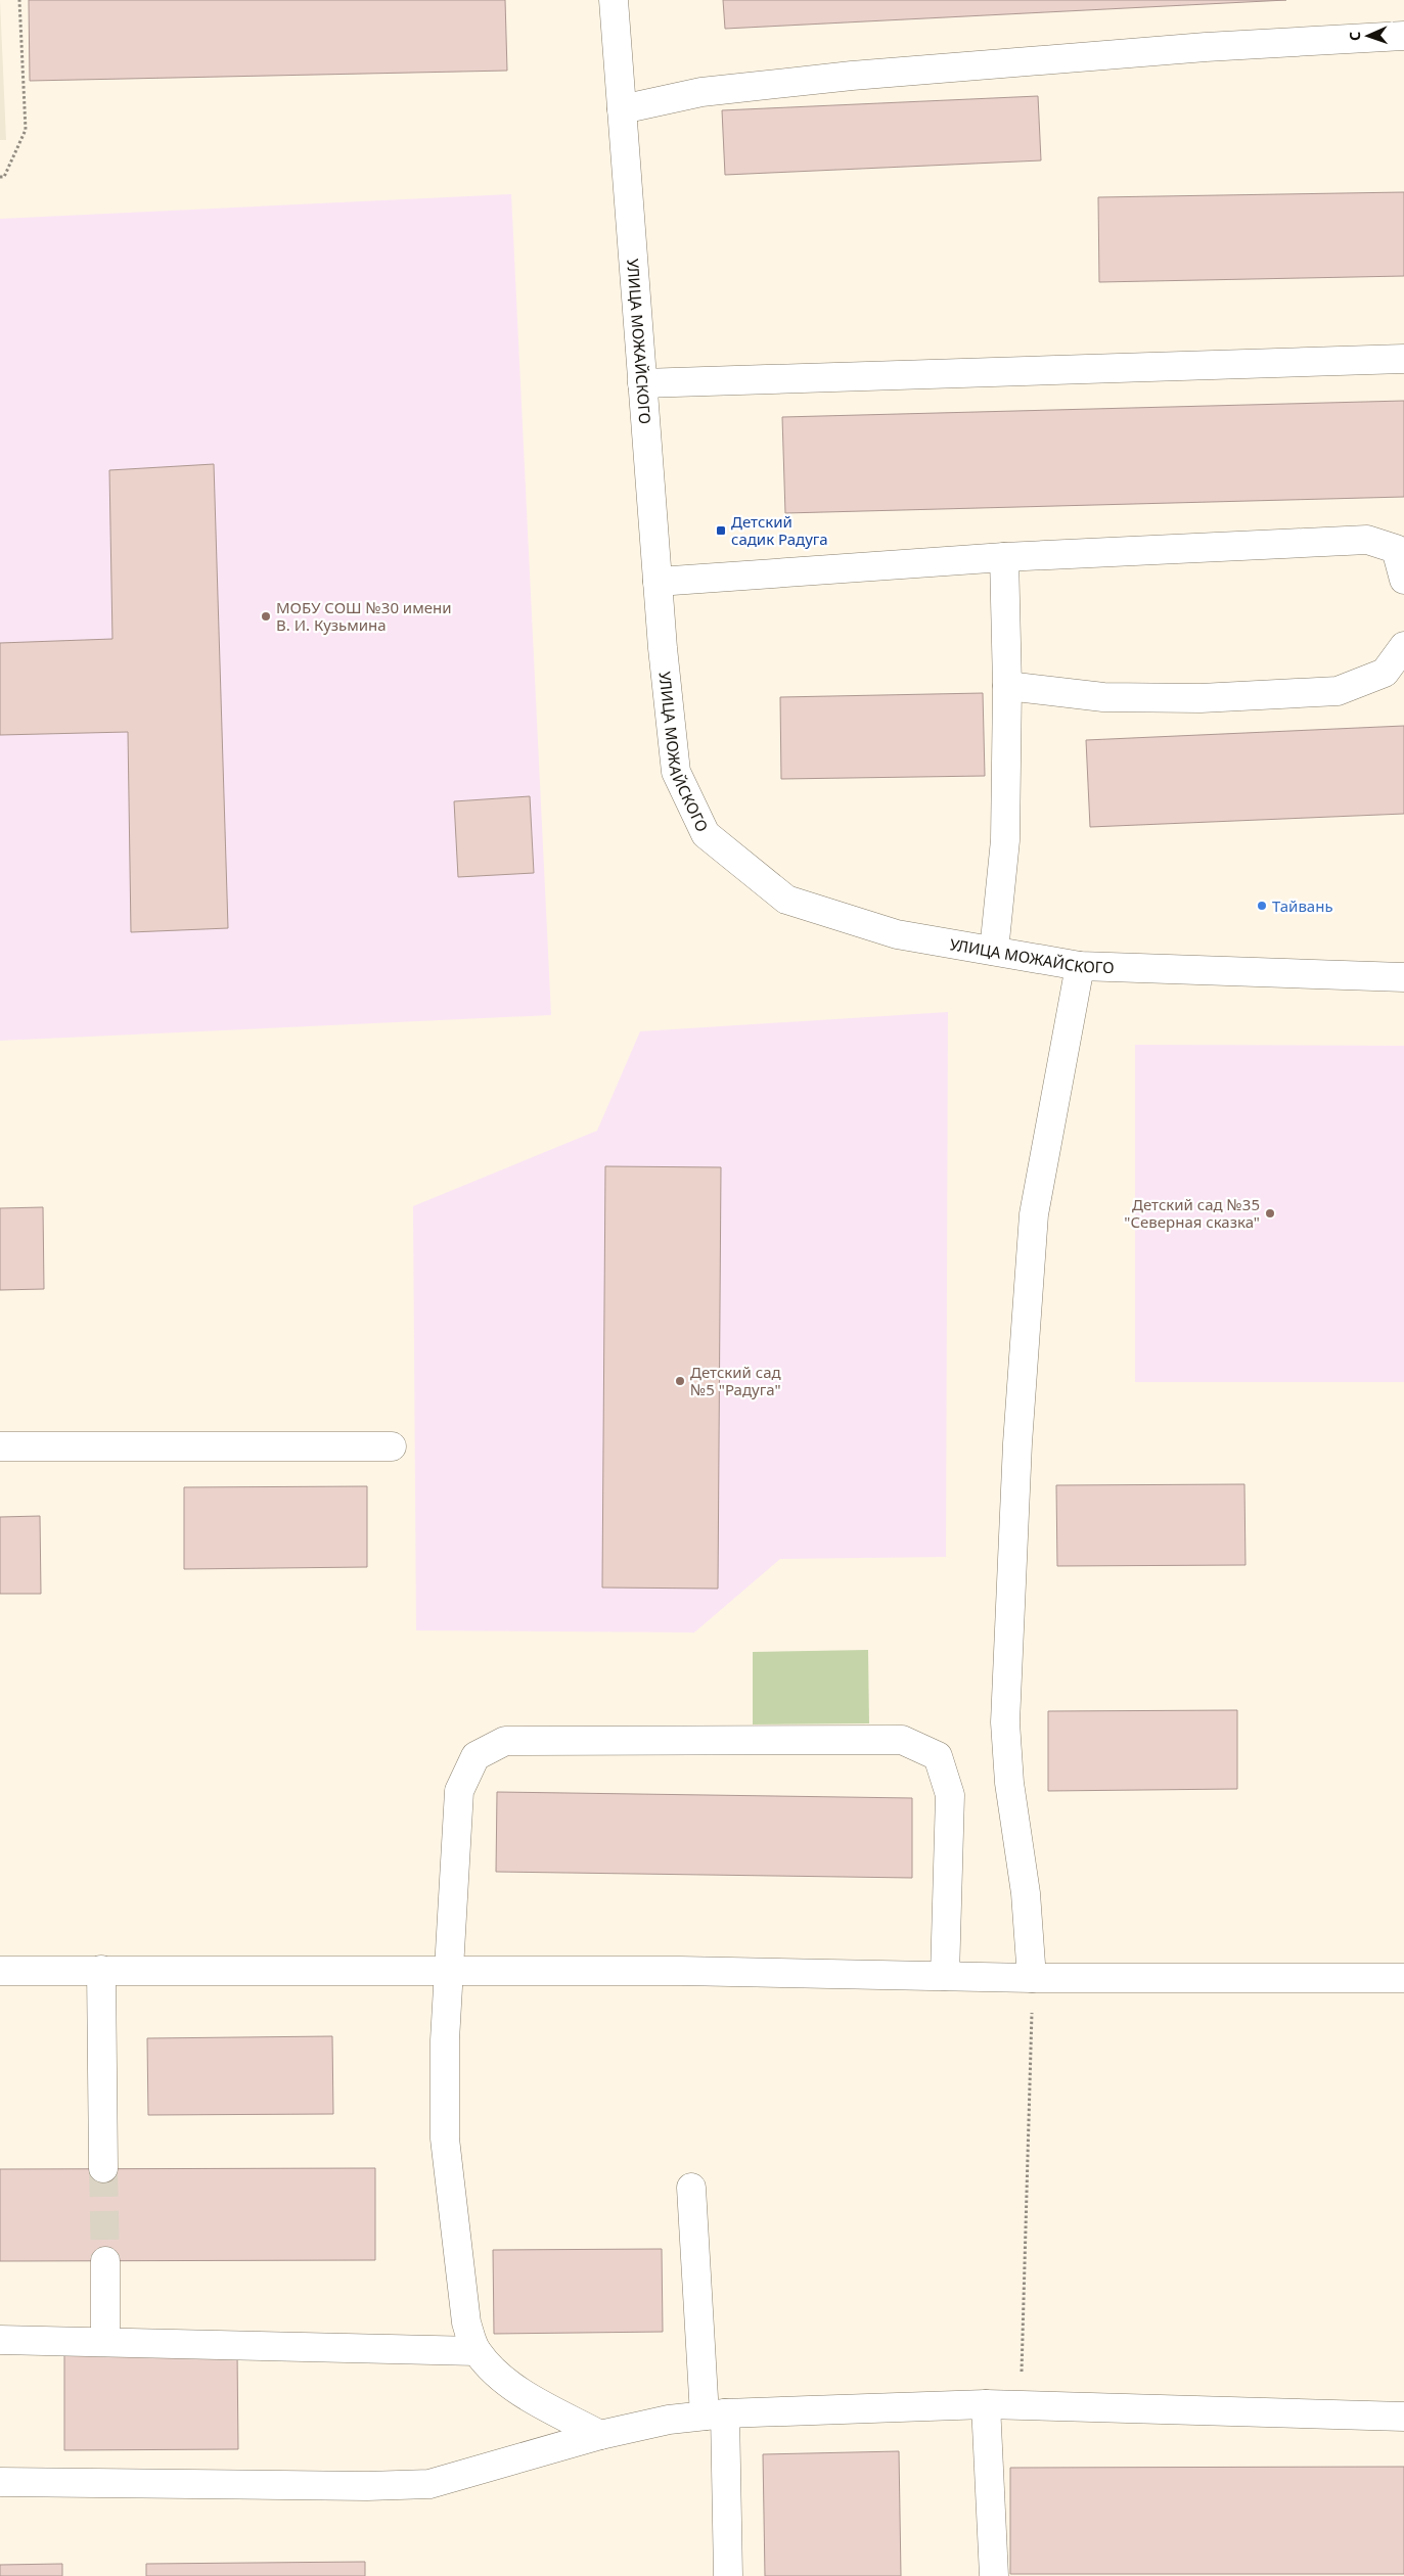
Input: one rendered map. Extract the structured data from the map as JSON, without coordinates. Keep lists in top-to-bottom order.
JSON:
{
  "streets": {
    "street": ["УЛИЦА МОЖАЙСКОГО"]
  },
  "places": {
    "transit": ["Детский садик Радуга"],
    "other": [
      "МОБУ СОШ №30 имени В. И. Кузьмина",
      "Тайвань",
      "Детский сад №35 \"Северная сказка\"",
      "Детский сад №5 \"Радуга\""
    ]
  },
  "north": "left"
}
